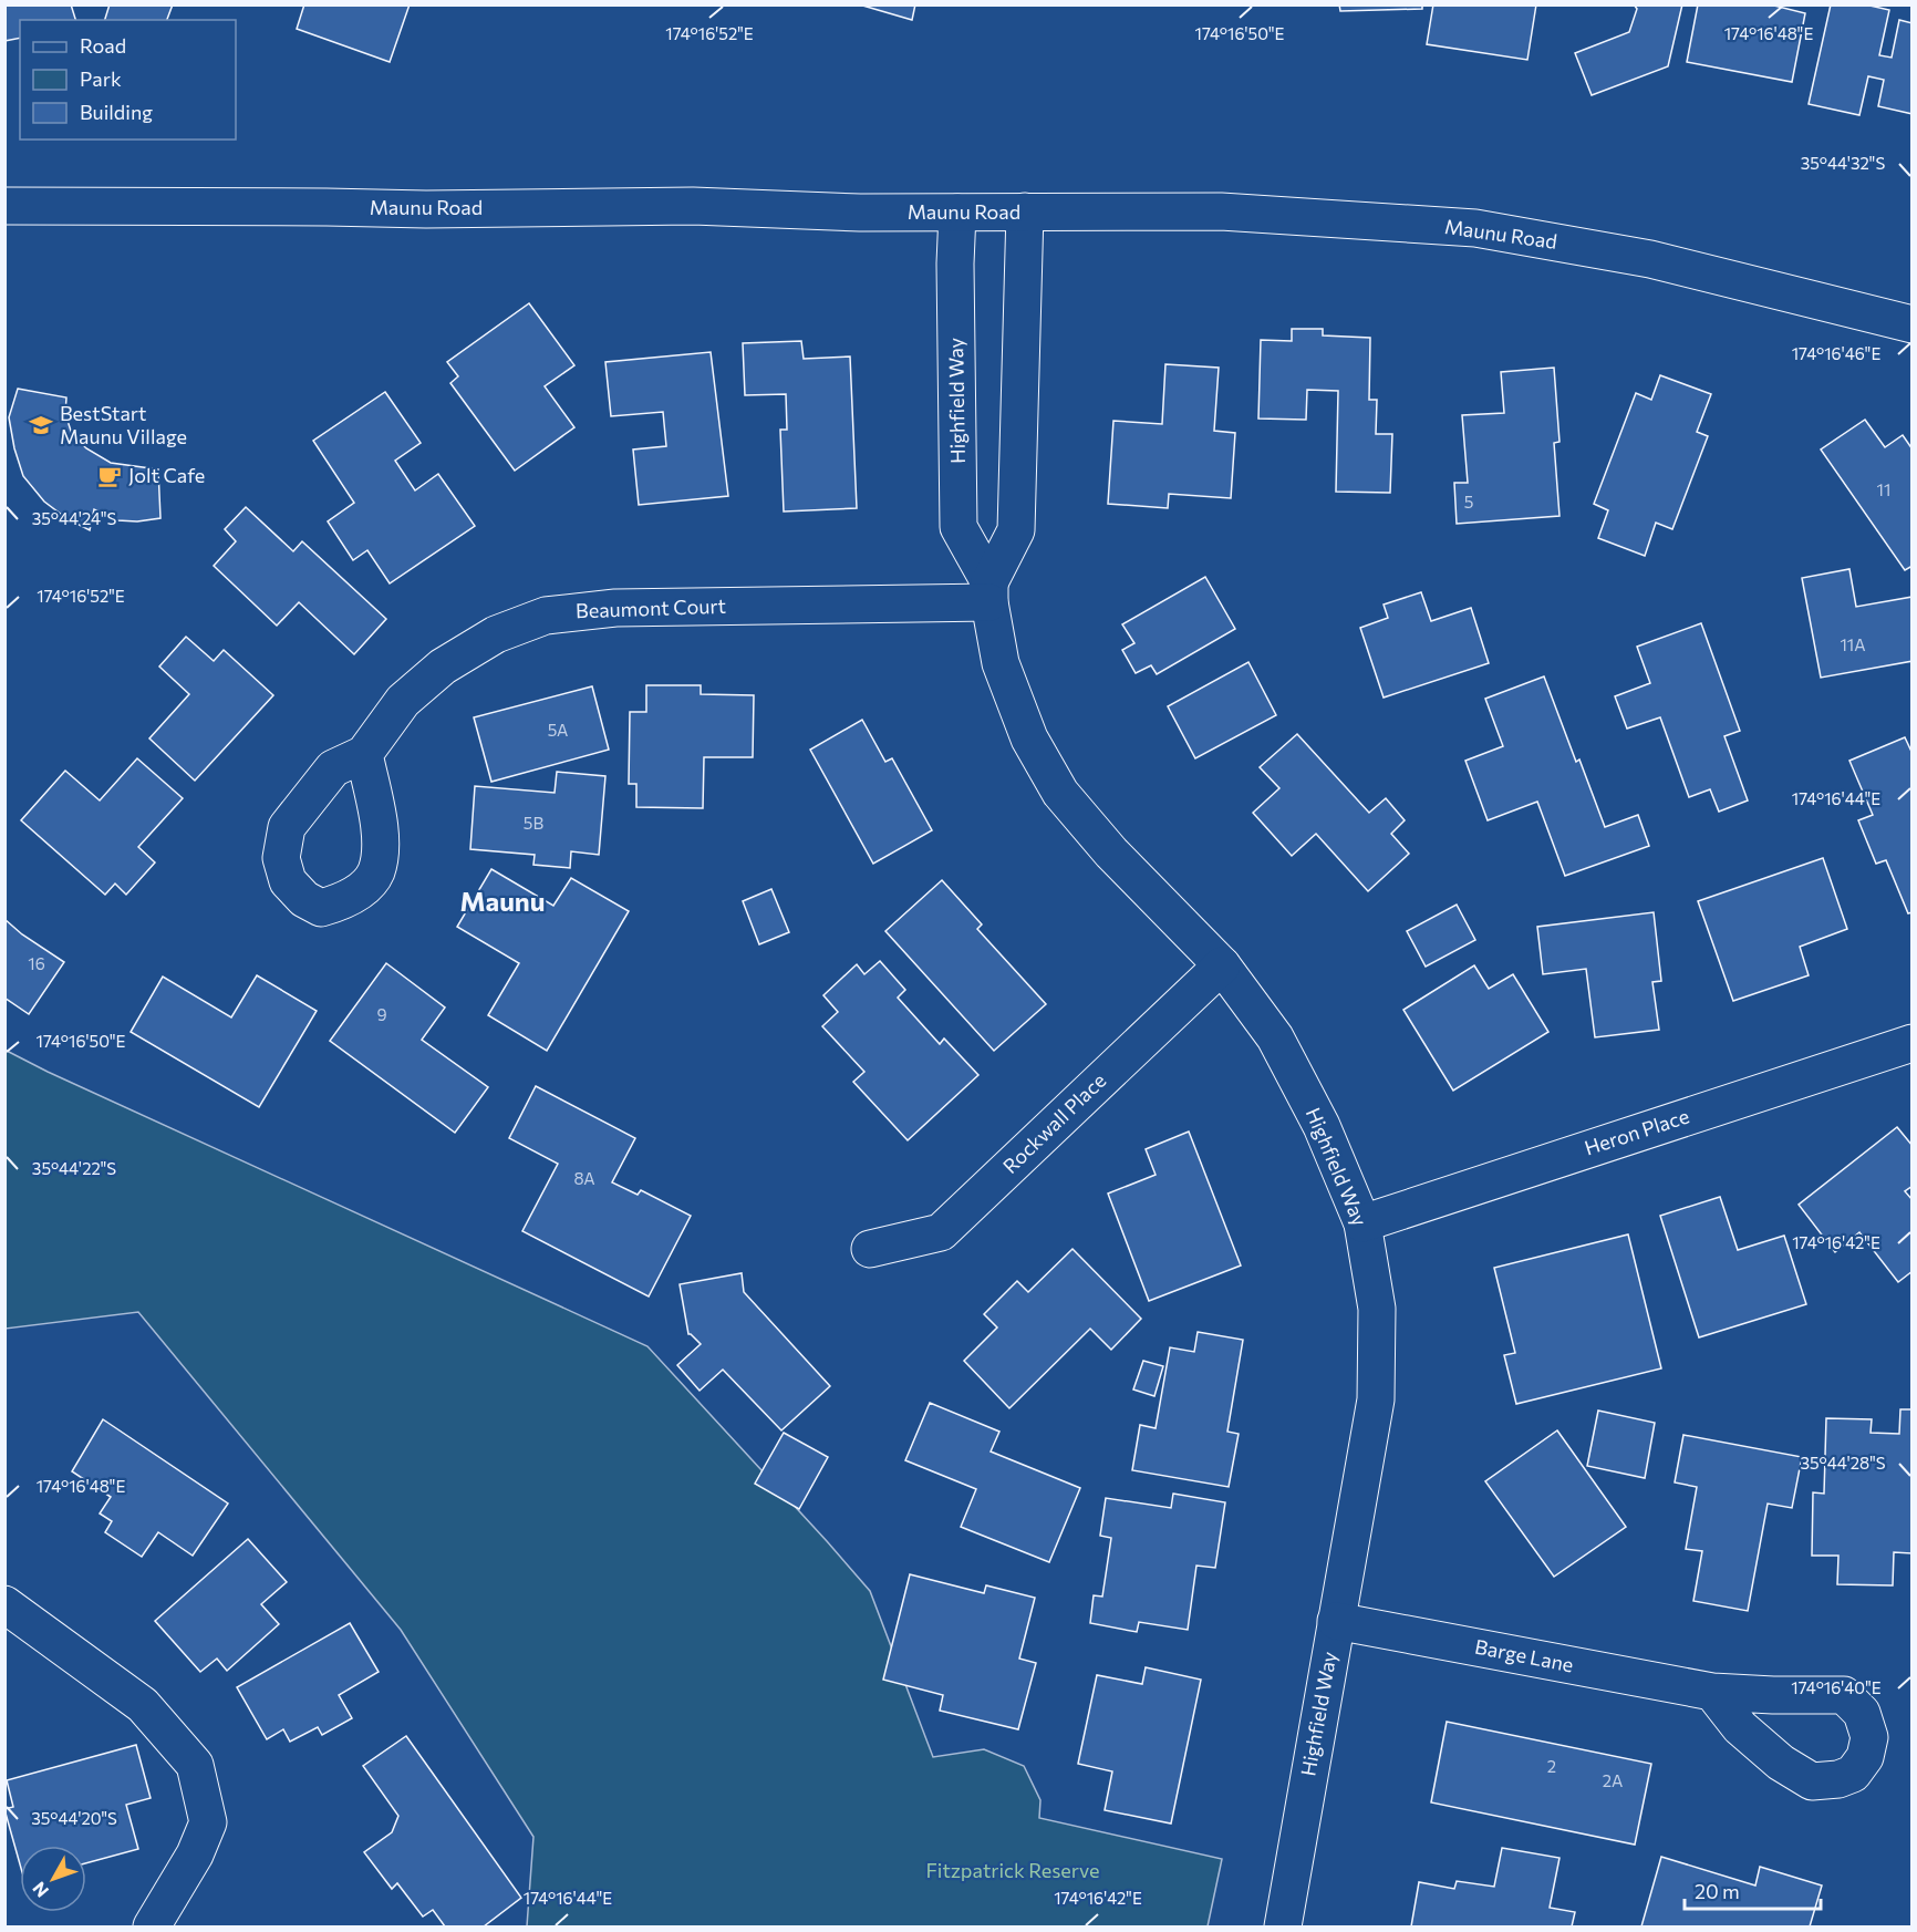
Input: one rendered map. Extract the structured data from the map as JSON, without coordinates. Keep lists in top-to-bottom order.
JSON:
{
  "streets": {
    "street": [
      "Maunu Road",
      "Highfield Way",
      "Beaumont Court",
      "Rockwall Place",
      "Heron Place",
      "Barge Lane"
    ]
  },
  "crossings": [
    ["Maunu Road", "Highfield Way"],
    ["Highfield Way", "Beaumont Court"],
    ["Highfield Way", "Rockwall Place"],
    ["Highfield Way", "Heron Place"],
    ["Highfield Way", "Barge Lane"]
  ],
  "districts": ["Maunu"],
  "parks": ["Fitzpatrick Reserve"],
  "places": {
    "school or university": ["BestStart Maunu Village"],
    "cafe": ["Jolt Cafe"]
  },
  "house_numbers": [
    "11",
    "5",
    "11A",
    "5A",
    "5B",
    "16",
    "9",
    "8A",
    "2",
    "2A"
  ],
  "legend": ["Road", "Park", "Building"],
  "scale_bar": "20 m",
  "north": "bottom left",
  "coordinates": [
    "174°16'52\"E",
    "174°16'50\"E",
    "174°16'48\"E",
    "35°44'32\"S",
    "174°16'46\"E",
    "35°44'24\"S",
    "174°16'44\"E",
    "35°44'22\"S",
    "174°16'42\"E",
    "35°44'28\"S",
    "174°16'40\"E",
    "35°44'20\"S"
  ]
}
